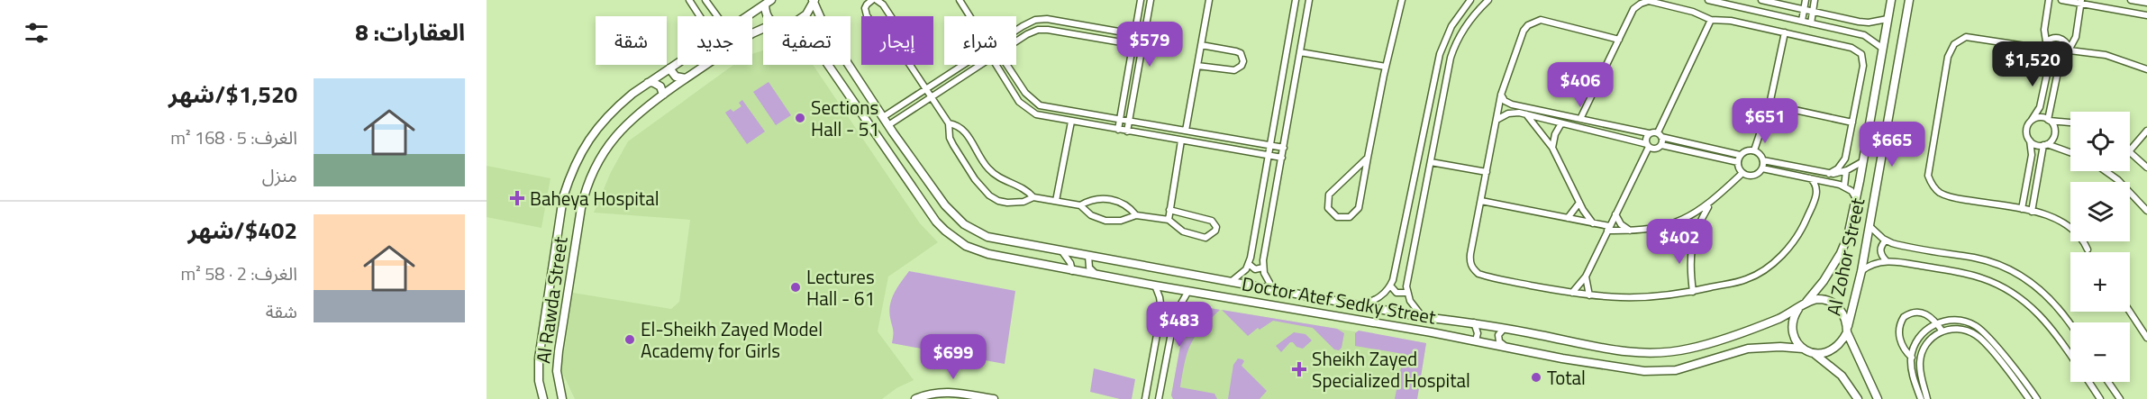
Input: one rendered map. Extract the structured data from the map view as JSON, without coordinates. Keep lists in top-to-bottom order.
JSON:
{
  "streets": {
    "street": ["Al Zohor Street", "Al Rawda Street", "Doctor Atef Sedky Street"]
  },
  "crossings": [
    ["Al Zohor Street", "Doctor Atef Sedky Street"],
    ["Al Rawda Street", "Doctor Atef Sedky Street"]
  ],
  "places": {
    "other": [
      "Sections Hall - 51",
      "Lectures Hall - 61",
      "El-Sheikh Zayed Model Academy for Girls",
      "Total"
    ],
    "health": ["Baheya Hospital", "Sheikh Zayed Specialized Hospital"]
  },
  "page": {
    "heading": "العقارات: 8",
    "chip": [
      "شراء",
      "إيجار",
      "تصفية",
      "جديد",
      "شقة"
    ],
    "price": [
      "$579",
      "$1,520",
      "$406",
      "$651",
      "$665",
      "$402",
      "$483",
      "$699"
    ],
    "list": [
      {
        "name": "$1,520/شهر",
        "note": "الغرف: 5 · 168 m² · منزل"
      },
      {
        "name": "$402/شهر",
        "note": "الغرف: 2 · 58 m² · شقة"
      }
    ],
    "map_buttons": ["+", "−"]
  }
}
